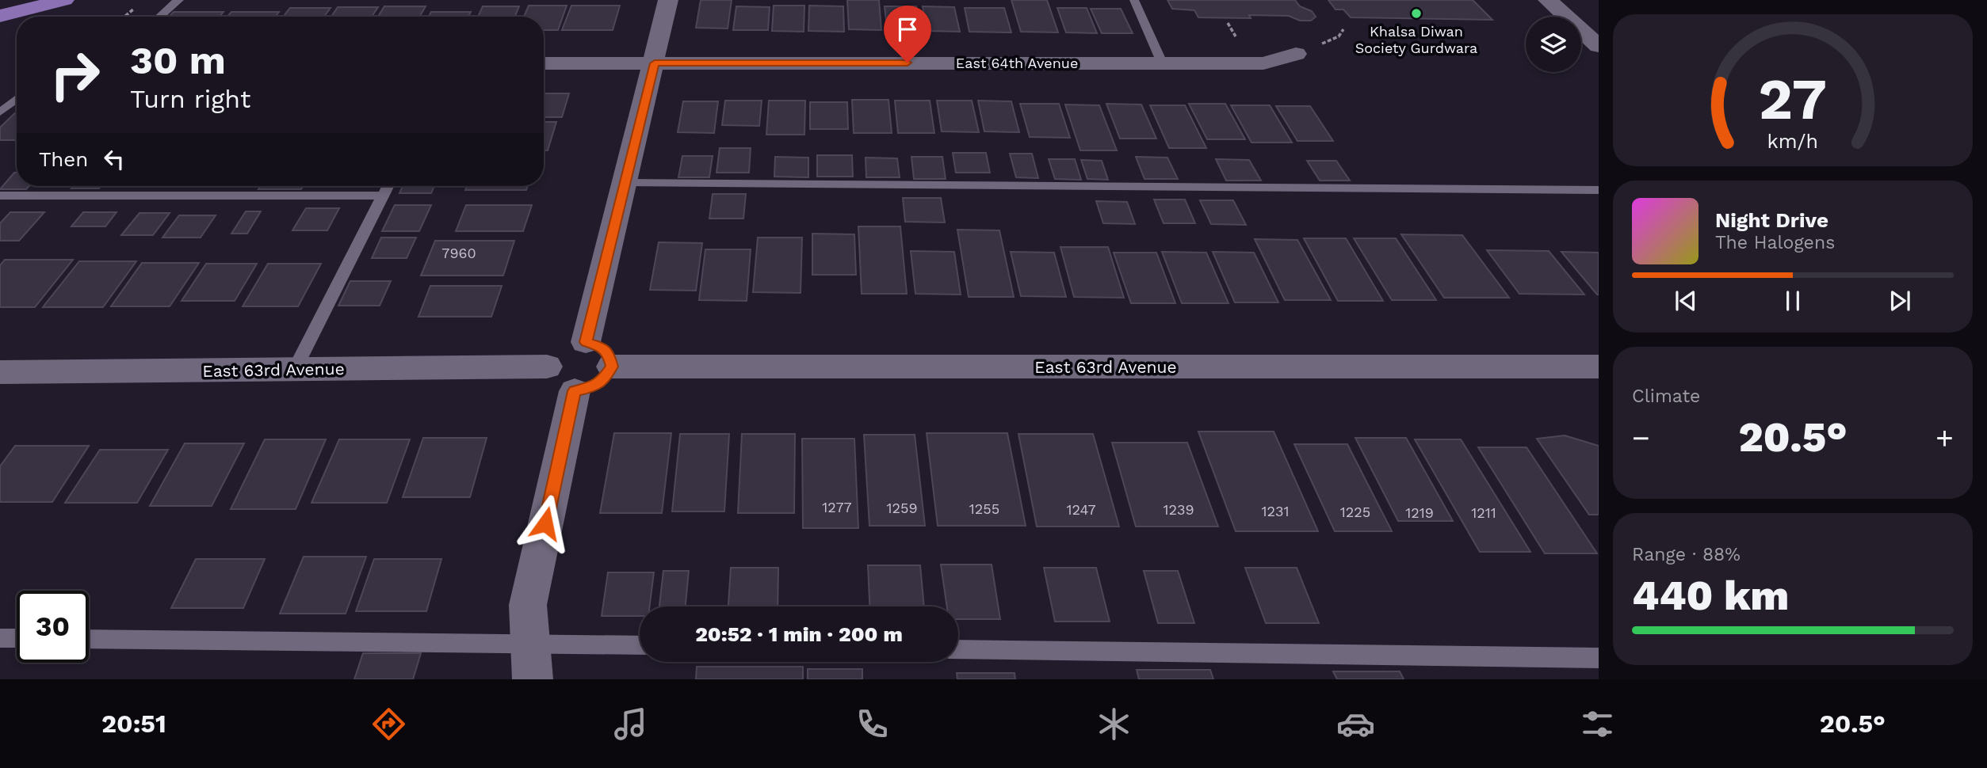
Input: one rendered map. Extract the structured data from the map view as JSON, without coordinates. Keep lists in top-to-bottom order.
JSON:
{
  "streets": {
    "street": ["East 64th Avenue", "East 63rd Avenue"]
  },
  "places": ["Khalsa Diwan Society Gurdwara"],
  "house_numbers": [
    "7960",
    "1277",
    "1259",
    "1255",
    "1247",
    "1239",
    "1231",
    "1225",
    "1219",
    "1211"
  ],
  "page": {
    "turn": ["30 m", "Turn right"],
    "then": "Then",
    "song": ["Night Drive", "The Halogens"],
    "tile": [
      "Climate",
      ["Range · 88%", "440 km"]
    ],
    "heat": ["−", "20.5°", "+"],
    "limit": "30",
    "trip": "20:52 · 1 min · 200 m",
    "tabs": ["20:51", "20.5°"],
    "gauge": ["27", "km/h"]
  }
}
